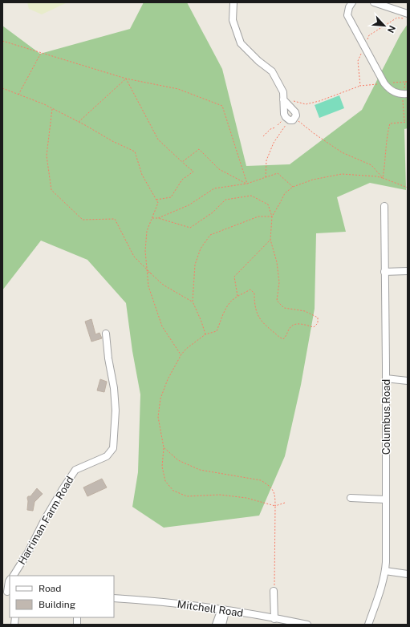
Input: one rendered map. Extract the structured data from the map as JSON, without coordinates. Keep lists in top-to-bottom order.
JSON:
{
  "streets": {
    "street": ["Columbus Road", "Harriman Farm Road", "Mitchell Road"]
  },
  "legend": ["Road", "Building"],
  "north": "bottom right"
}
